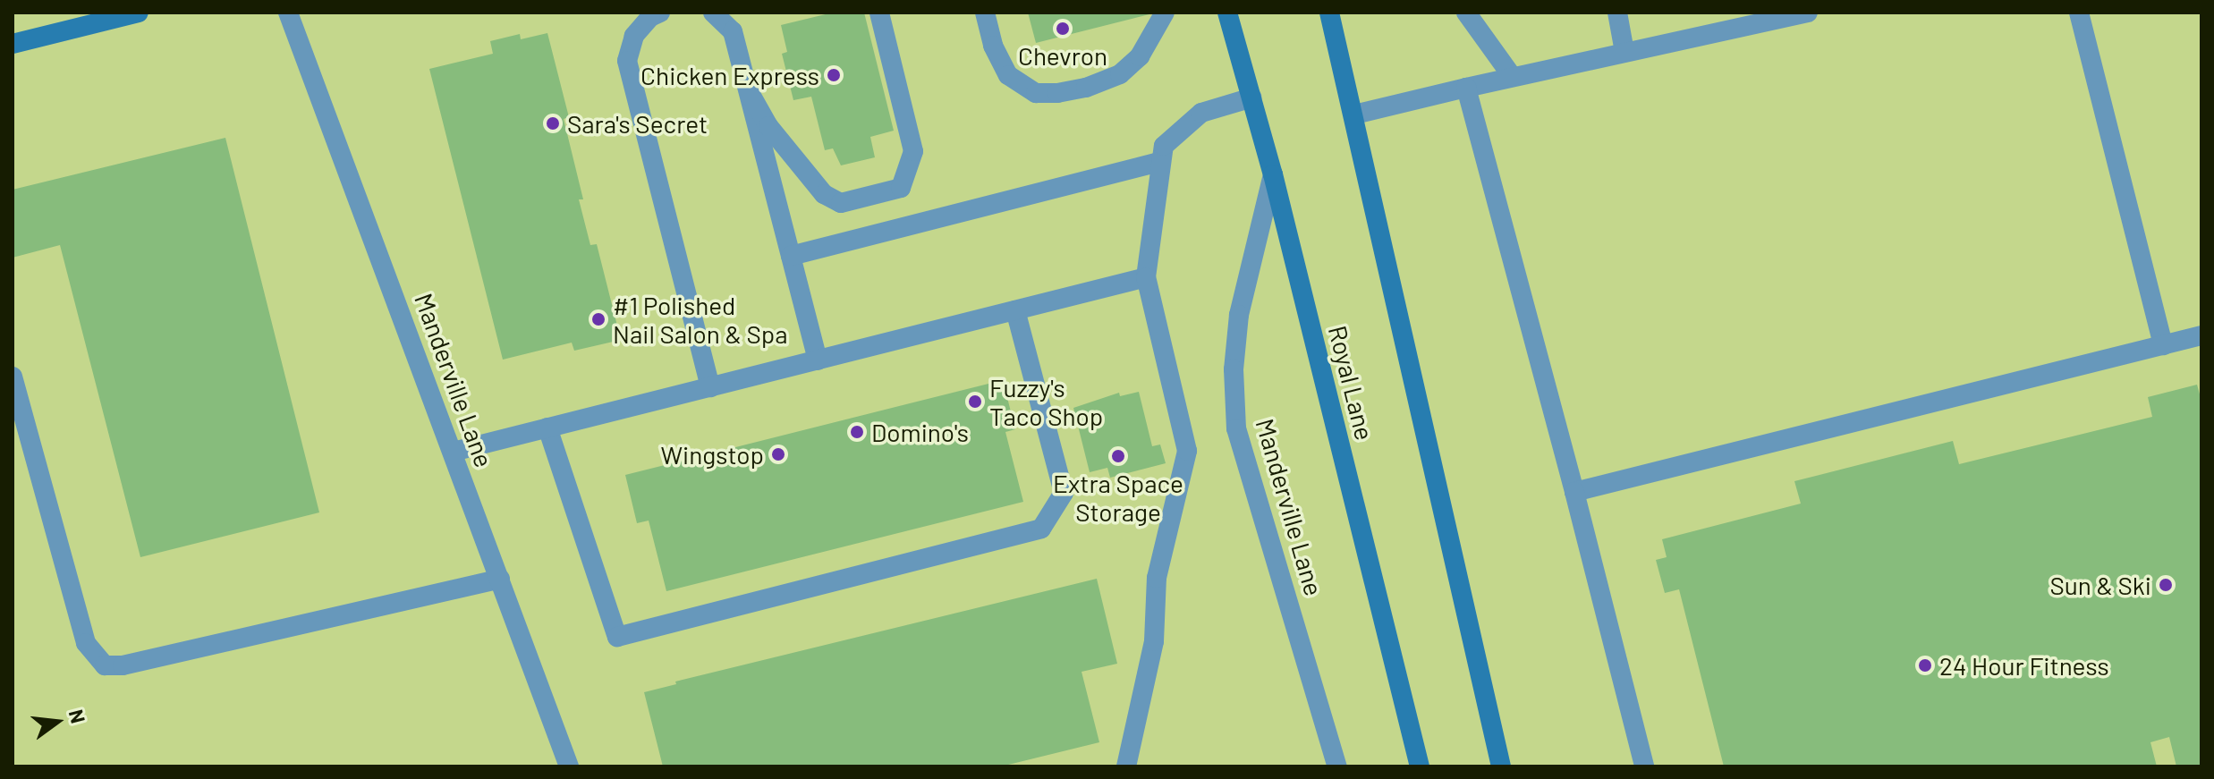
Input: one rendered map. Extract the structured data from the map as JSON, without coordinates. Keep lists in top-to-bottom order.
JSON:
{
  "streets": {
    "main road": ["Royal Lane"],
    "street": ["Manderville Lane"]
  },
  "crossings": [
    ["Manderville Lane", "Royal Lane"]
  ],
  "places": [
    "Chevron",
    "Chicken Express",
    "Sara's Secret",
    "#1 Polished Nail Salon & Spa",
    "Fuzzy's Taco Shop",
    "Domino's",
    "Wingstop",
    "Extra Space Storage",
    "Sun & Ski",
    "24 Hour Fitness"
  ],
  "north": "right"
}
